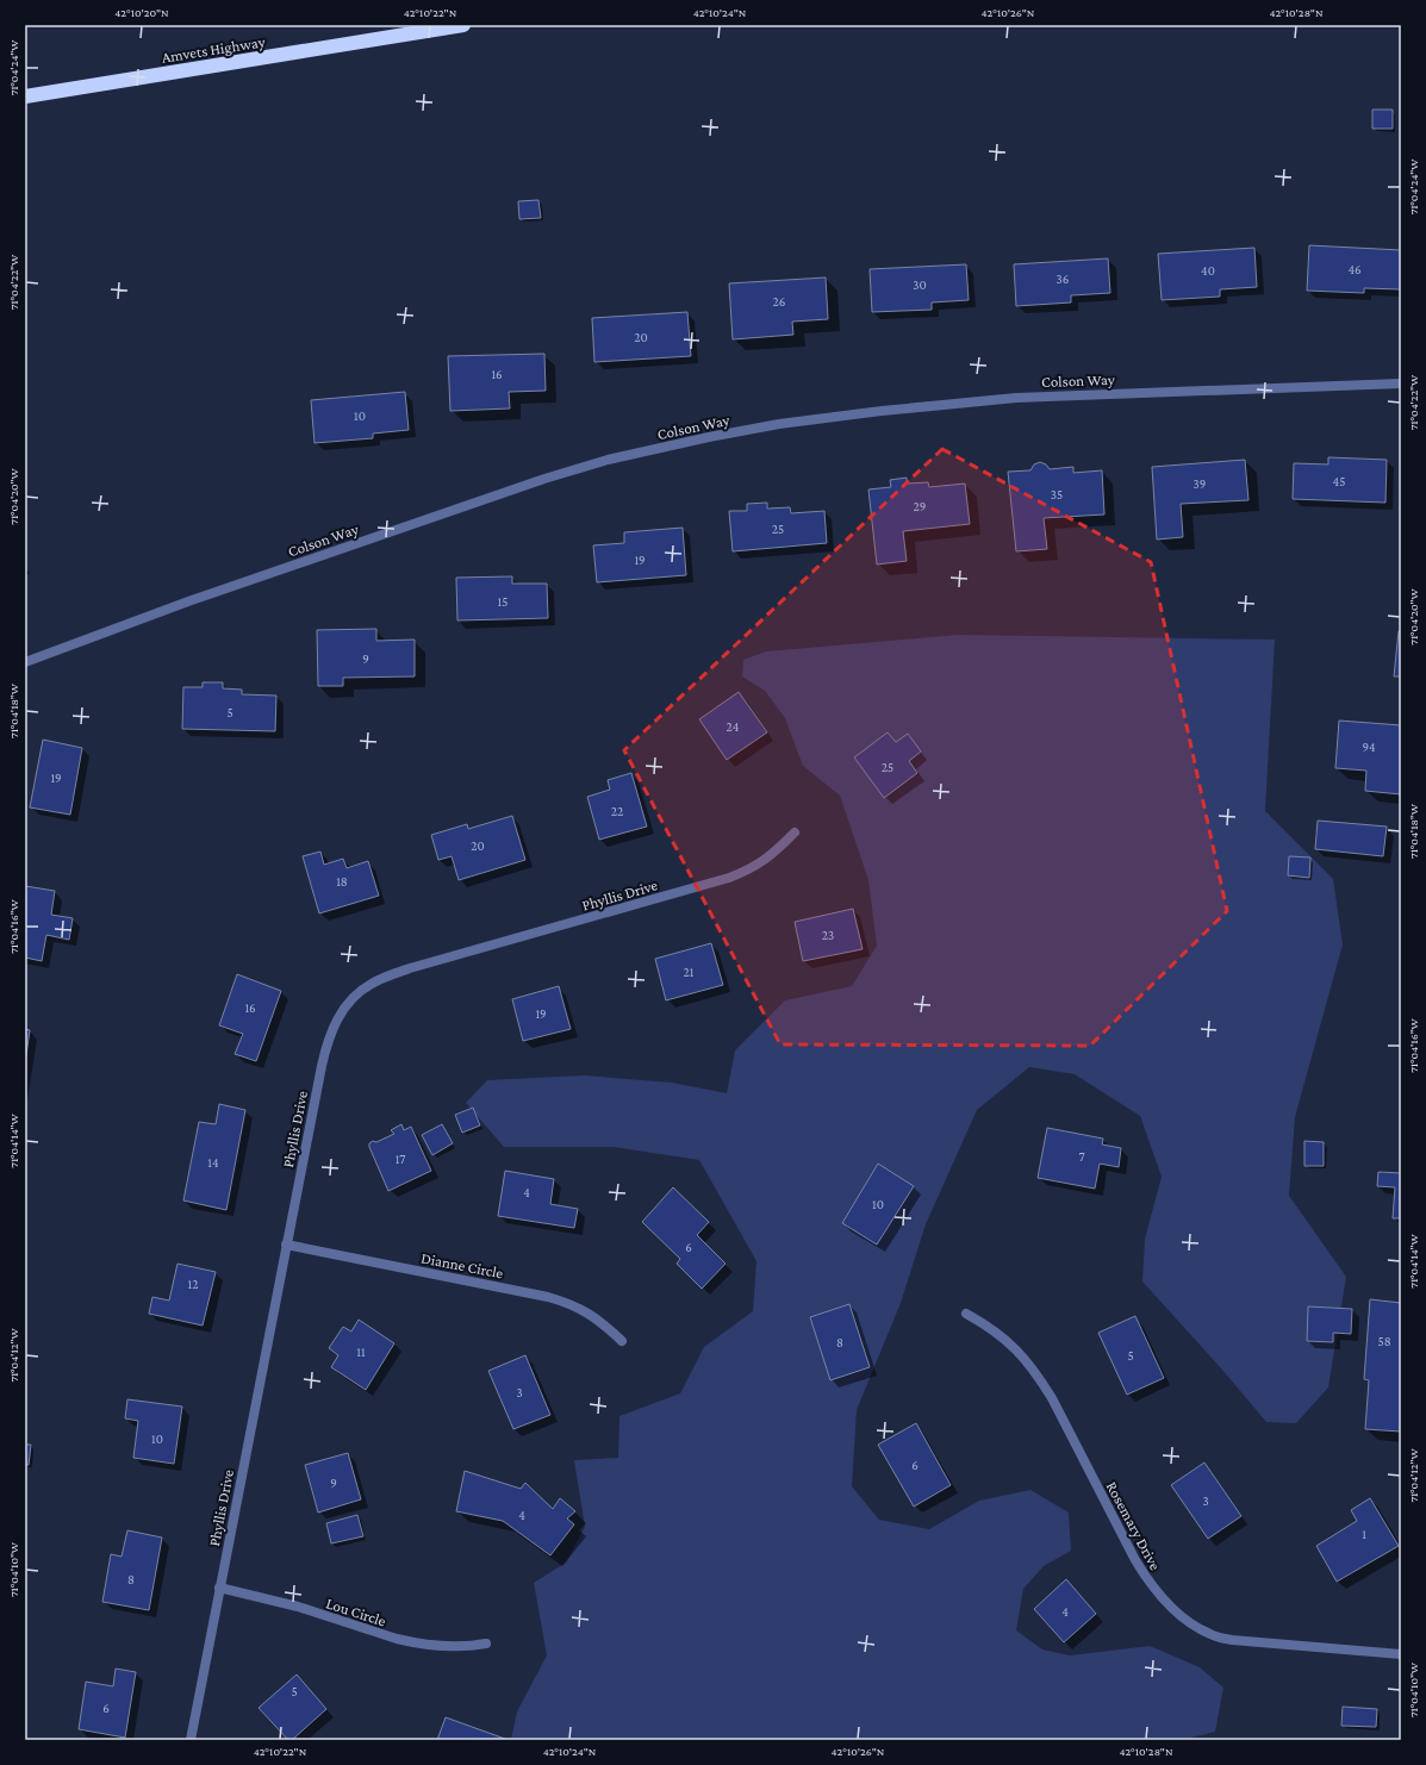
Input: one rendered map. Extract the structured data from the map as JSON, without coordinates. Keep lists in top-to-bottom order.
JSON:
{
  "streets": {
    "highway": ["Amvets Highway"],
    "street": [
      "Colson Way",
      "Phyllis Drive",
      "Dianne Circle",
      "Rosemary Drive",
      "Lou Circle"
    ]
  },
  "crossings": [
    ["Phyllis Drive", "Dianne Circle"],
    ["Phyllis Drive", "Lou Circle"]
  ],
  "house_numbers": [
    "46",
    "40",
    "36",
    "30",
    "26",
    "20",
    "16",
    "10",
    "45",
    "39",
    "35",
    "29",
    "25",
    "19",
    "15",
    "9",
    "5",
    "24",
    "94",
    "25",
    "19",
    "22",
    "20",
    "18",
    "23",
    "21",
    "16",
    "19",
    "7",
    "17",
    "14",
    "4",
    "10",
    "6",
    "12",
    "58",
    "8",
    "11",
    "5",
    "3",
    "10",
    "6",
    "9",
    "3",
    "4",
    "1",
    "8",
    "4",
    "5",
    "6"
  ],
  "coordinates": [
    "42°10'20\"N",
    "42°10'22\"N",
    "42°10'24\"N",
    "42°10'26\"N",
    "42°10'28\"N",
    "71°04'24\"W",
    "71°04'22\"W",
    "71°04'20\"W",
    "71°04'18\"W",
    "71°04'16\"W",
    "71°04'14\"W",
    "71°04'12\"W",
    "71°04'10\"W"
  ]
}
